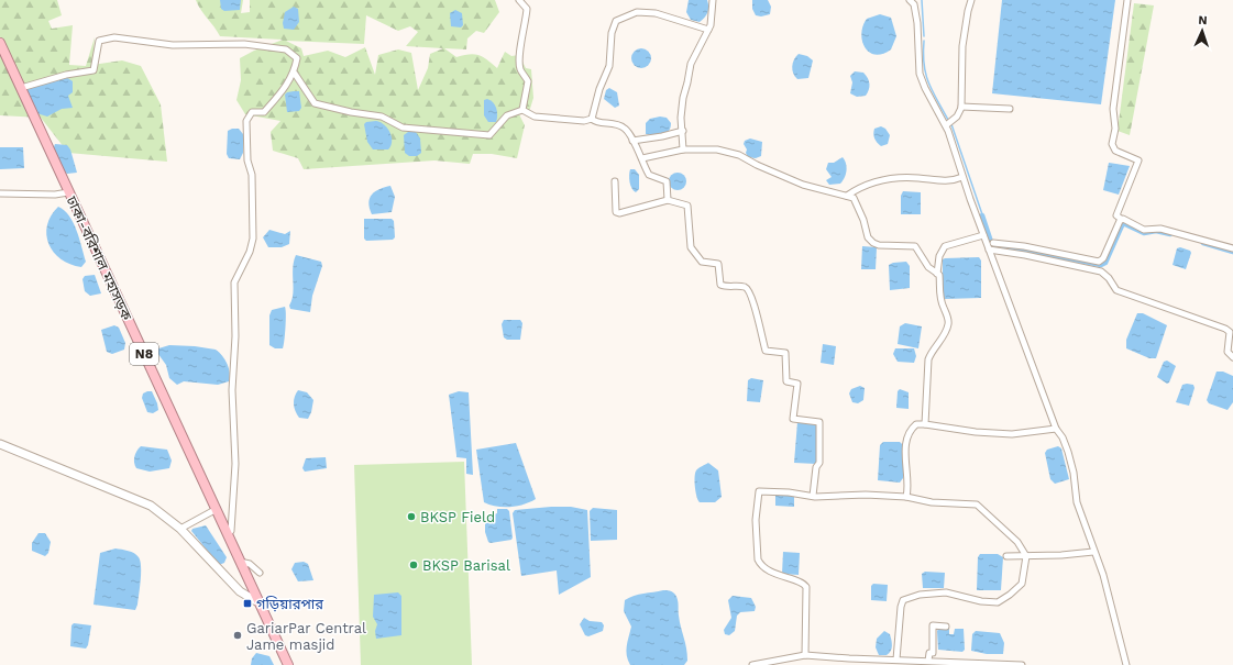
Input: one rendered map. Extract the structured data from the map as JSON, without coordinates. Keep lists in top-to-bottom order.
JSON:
{
  "streets": {
    "highway": ["ঢাকা-বরিশাল মহাসড়ক", "N8"]
  },
  "places": {
    "other": ["BKSP Field", "BKSP Barisal", "GariarPar Central Jame masjid"],
    "transit": ["গড়িয়ারপার"]
  },
  "north": "top"
}
